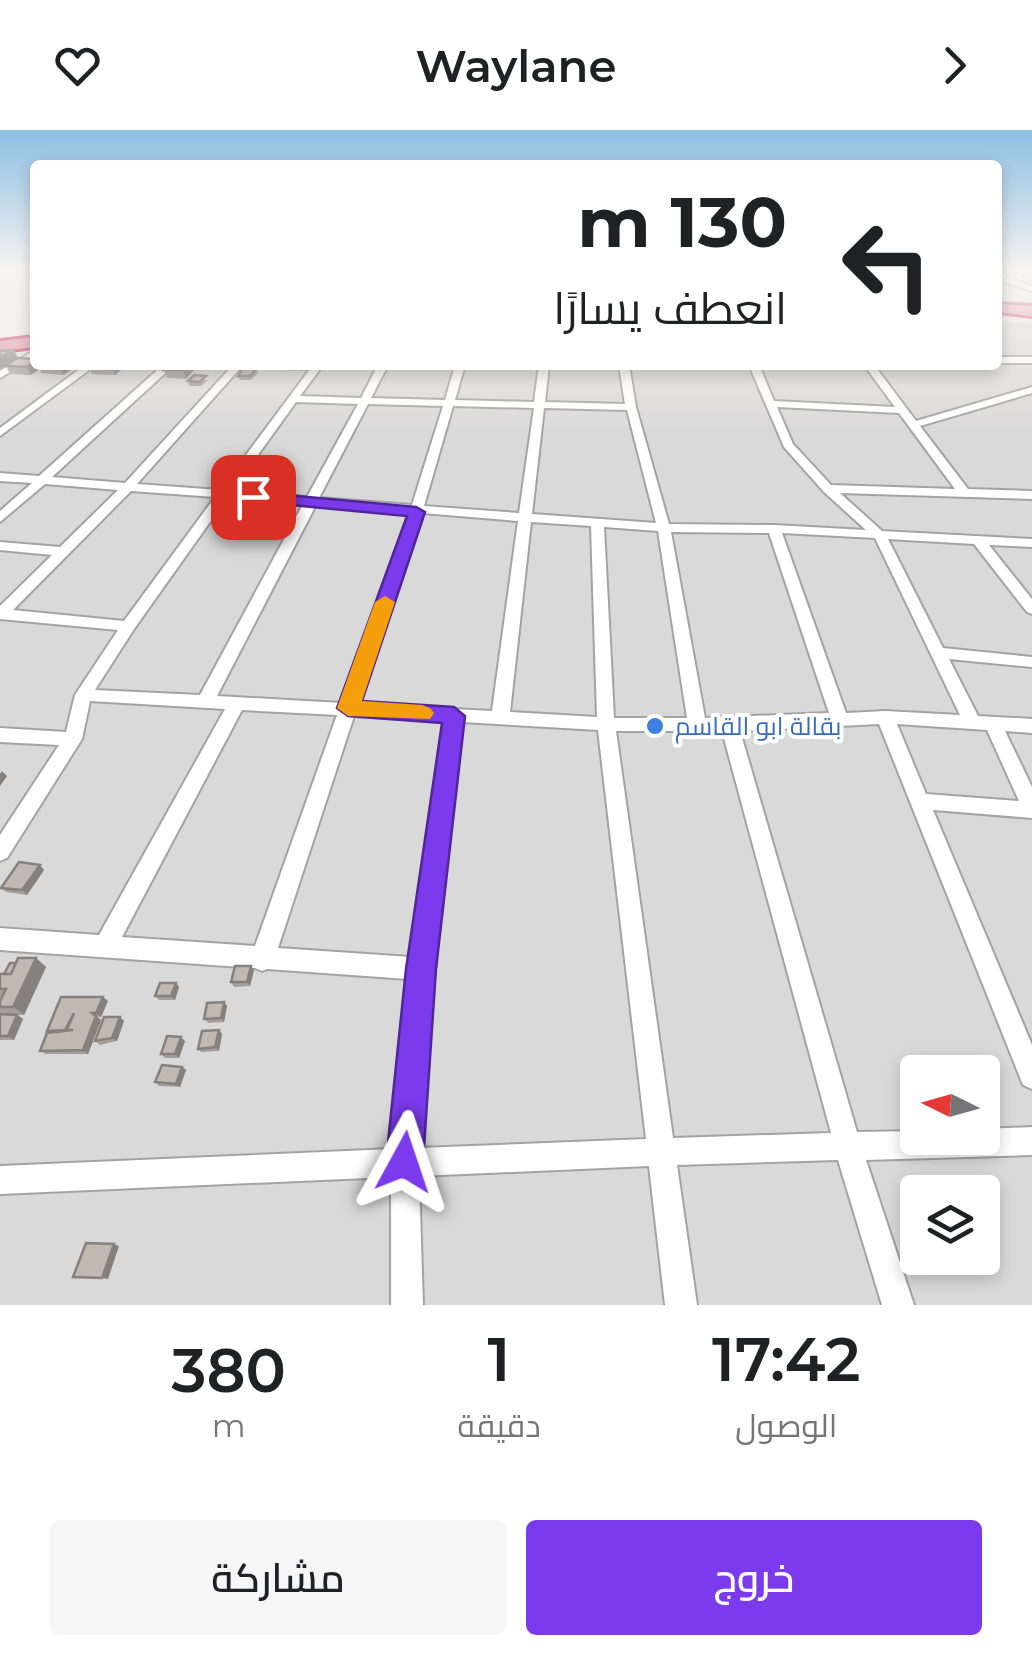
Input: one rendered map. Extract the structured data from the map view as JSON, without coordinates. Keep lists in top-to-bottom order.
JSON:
{
  "places": ["بقالة ابو القاسم"],
  "north": "left",
  "page": {
    "header": "Waylane",
    "turn": ["130 m", "انعطف يسارًا"],
    "eta": [
      "17:42",
      "الوصول",
      "1",
      "دقيقة",
      "380",
      "m"
    ],
    "buttons": ["خروج", "مشاركة"]
  }
}
